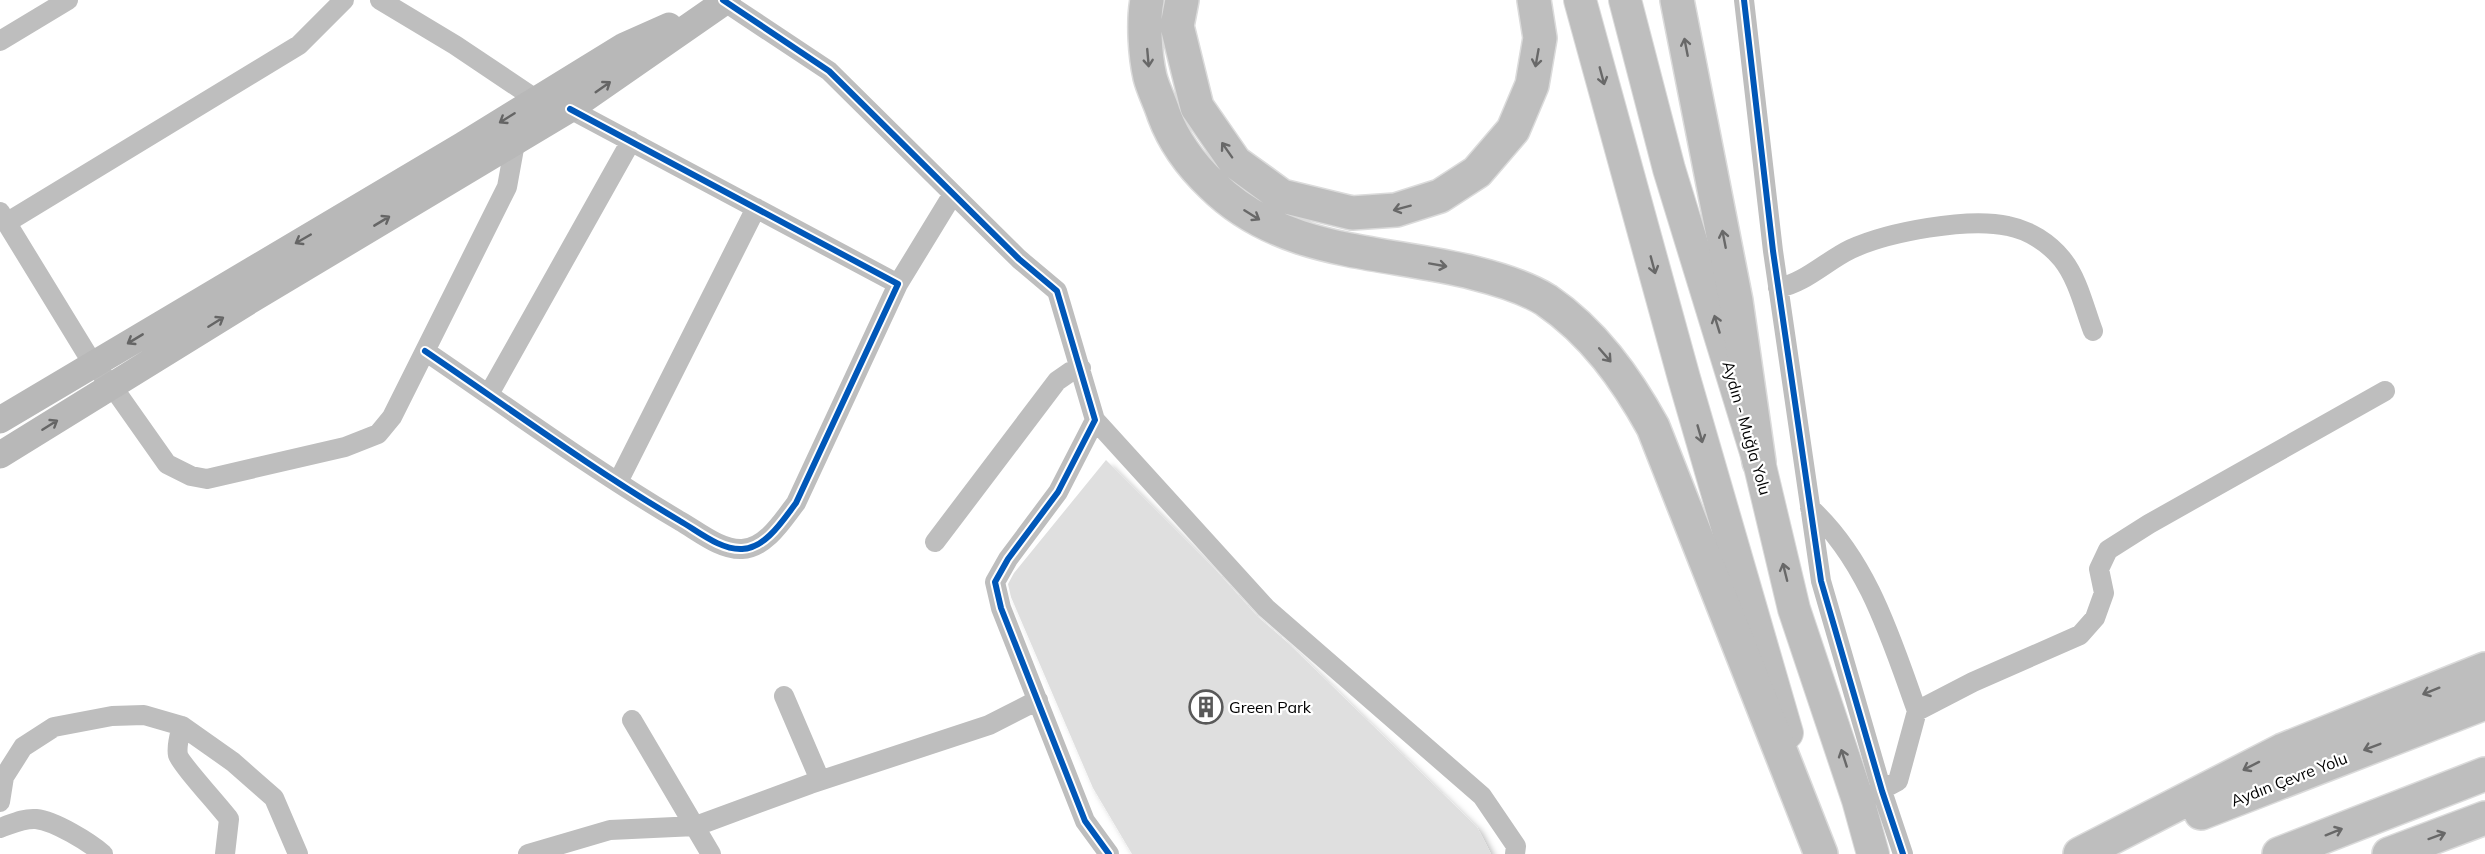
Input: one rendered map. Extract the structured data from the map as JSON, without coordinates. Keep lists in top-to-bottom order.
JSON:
{
  "streets": {
    "highway": ["Aydın - Muğla Yolu", "Aydın Çevre Yolu"]
  },
  "places": {
    "building": ["Green Park"]
  }
}
